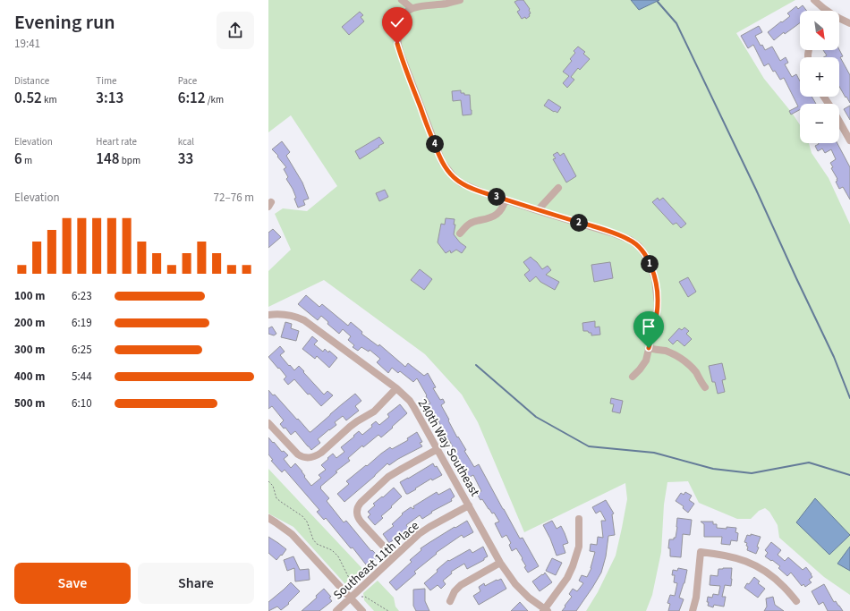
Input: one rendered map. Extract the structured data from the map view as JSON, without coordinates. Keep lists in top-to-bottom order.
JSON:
{
  "streets": {
    "street": ["240th Way Southeast", "Southeast 11th Place"]
  },
  "crossings": [
    ["240th Way Southeast", "Southeast 11th Place"]
  ],
  "north": "bottom right",
  "page": {
    "heading": ["Evening run", "19:41"],
    "map_buttons": ["+", "−"],
    "stats": [
      ["Distance", "0.52 km"],
      ["Time", "3:13"],
      ["Pace", "6:12 /km"],
      ["Elevation", "6 m"],
      ["Heart rate", "148 bpm"],
      ["kcal", "33"]
    ],
    "pins": [
      "4",
      "3",
      "2",
      "1"
    ],
    "chart": ["Elevation", "72–76 m"],
    "list": [
      {
        "name": "100 m",
        "note": "6:23"
      },
      {
        "name": "200 m",
        "note": "6:19"
      },
      {
        "name": "300 m",
        "note": "6:25"
      },
      {
        "name": "400 m",
        "note": "5:44"
      },
      {
        "name": "500 m",
        "note": "6:10"
      }
    ],
    "buttons": ["Save", "Share"]
  }
}
